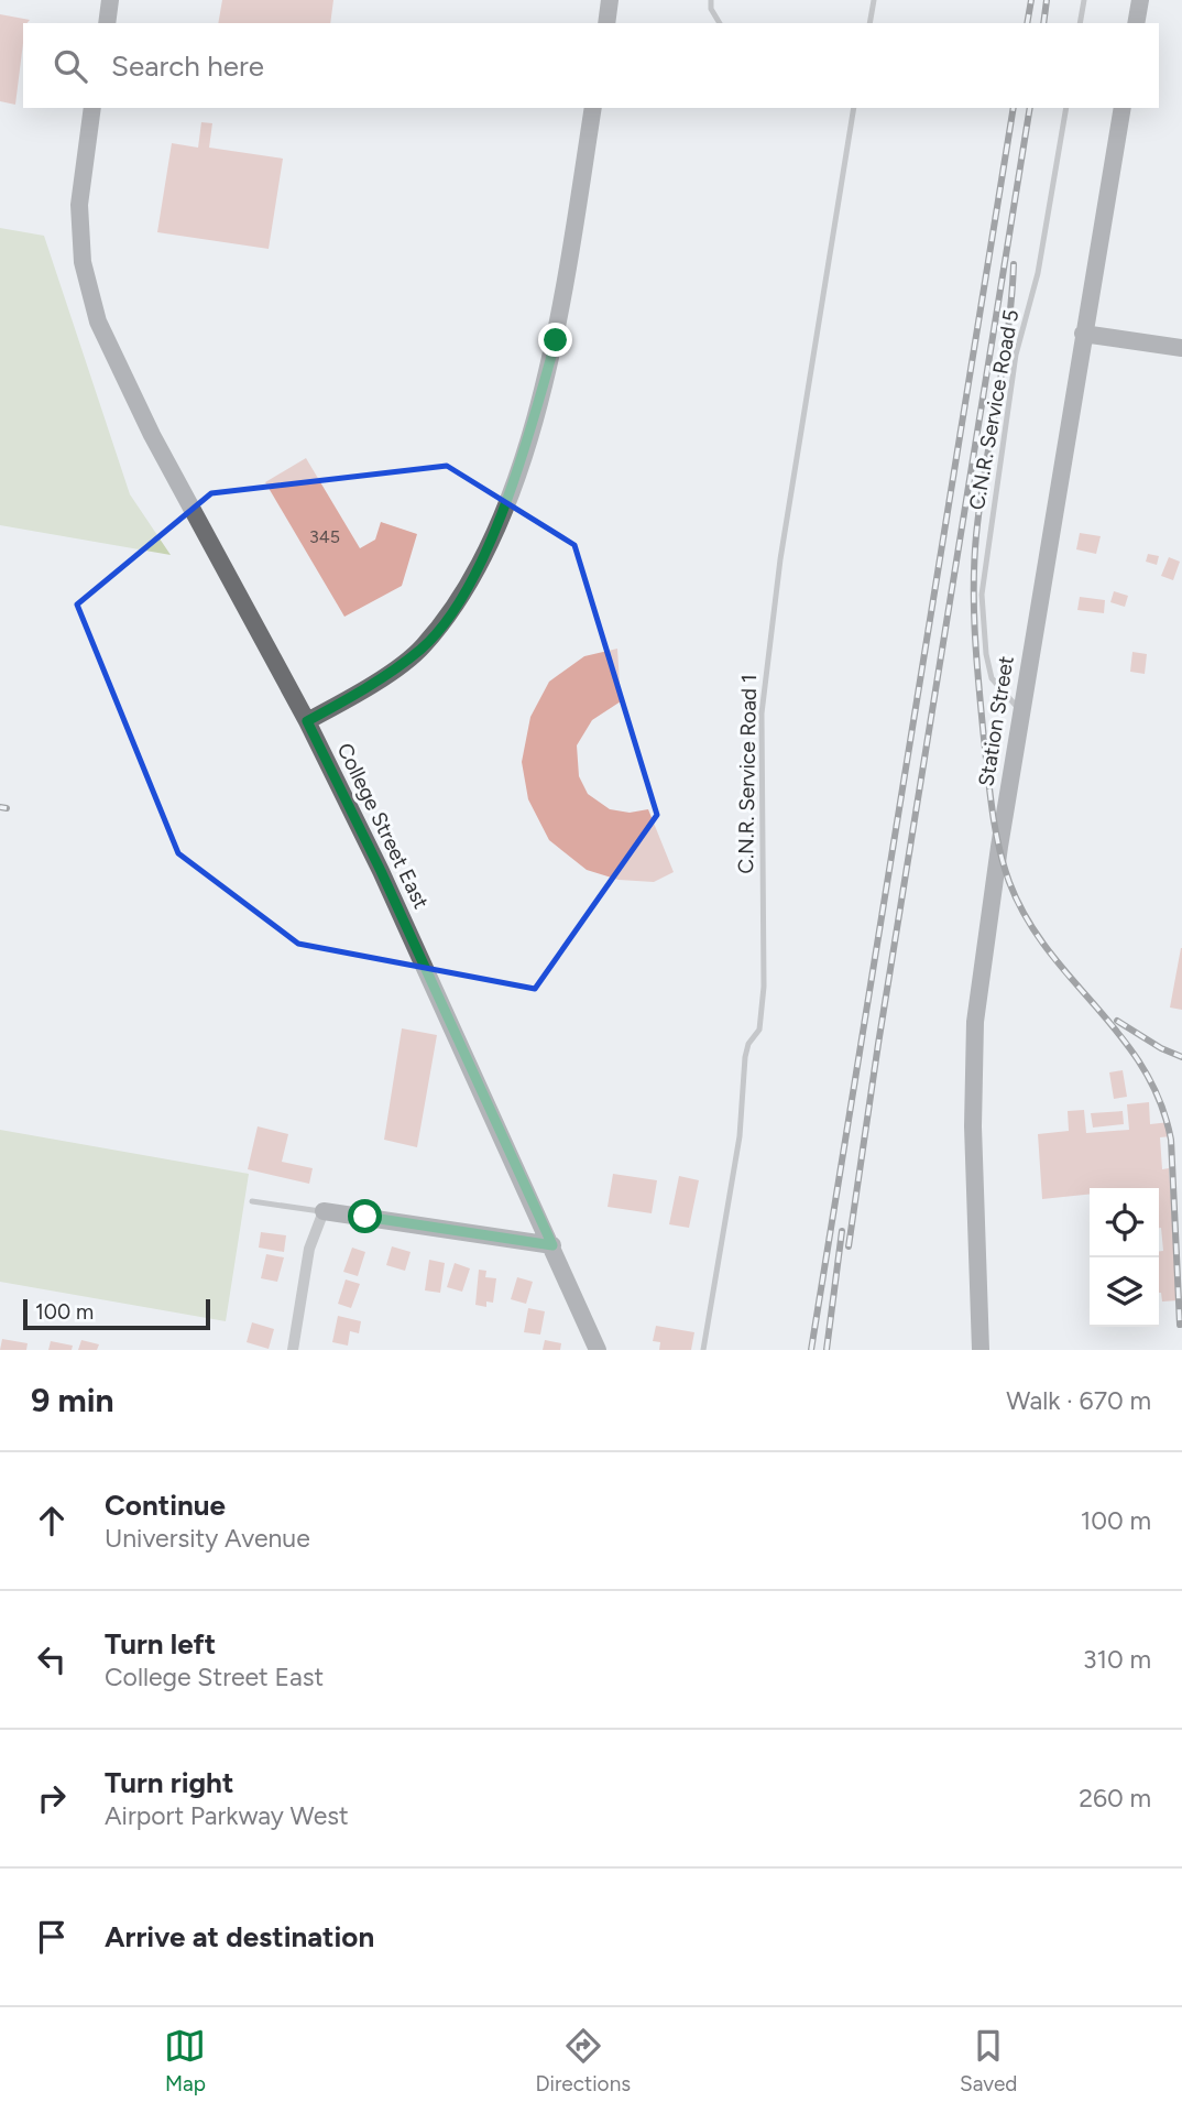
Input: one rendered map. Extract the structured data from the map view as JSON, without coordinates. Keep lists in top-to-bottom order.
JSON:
{
  "streets": {
    "street": ["Station Street", "College Street East"],
    "lane": ["C.N.R. Service Road 5", "C.N.R. Service Road 1"]
  },
  "crossings": [
    ["C.N.R. Service Road 5", "Station Street"]
  ],
  "house_numbers": ["345"],
  "scale_bar": "100 m",
  "page": {
    "search": "Search here",
    "scale": "100 m",
    "heading": ["9 min", "Walk · 670 m"],
    "list": [
      ["Continue", "University Avenue", "100 m"],
      ["Turn left", "College Street East", "310 m"],
      ["Turn right", "Airport Parkway West", "260 m"],
      "Arrive at destination"
    ],
    "nav": ["Map", "Directions", "Saved"]
  }
}
